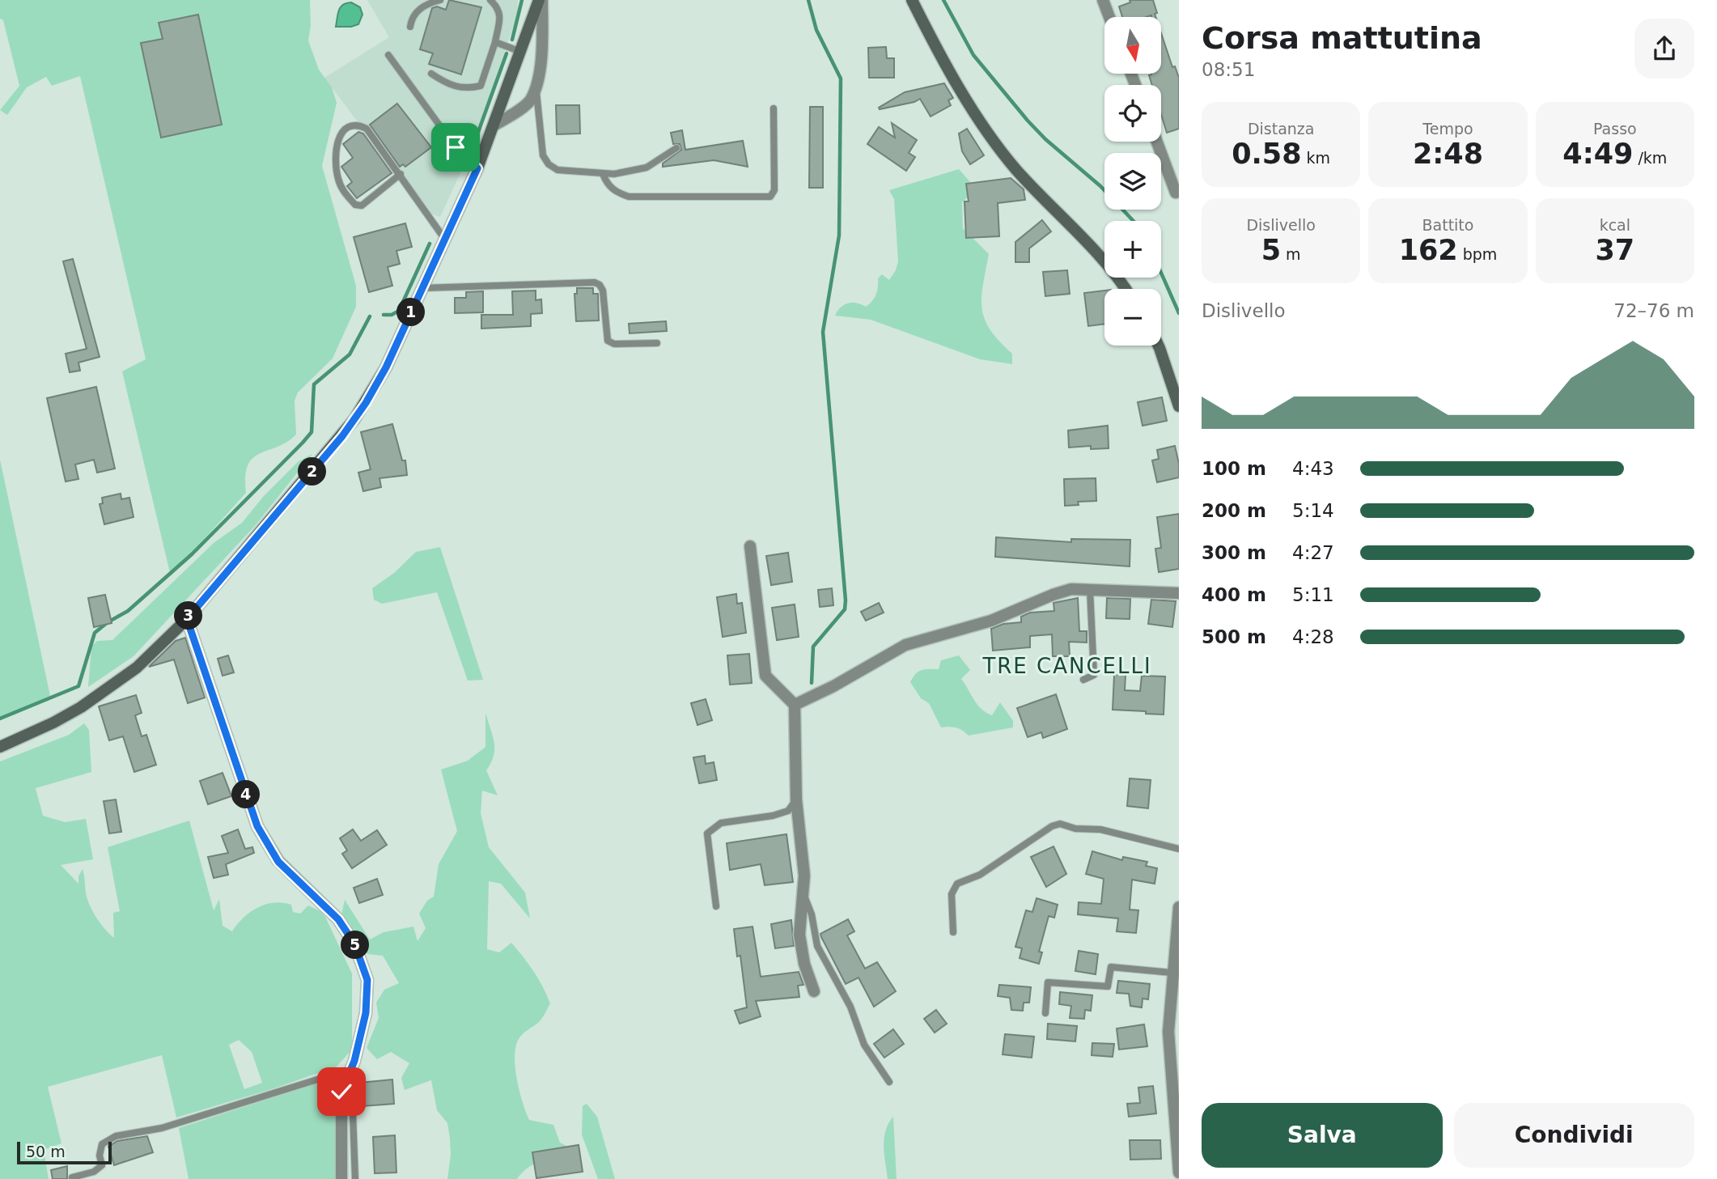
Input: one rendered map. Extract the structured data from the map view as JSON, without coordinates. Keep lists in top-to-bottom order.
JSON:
{
  "districts": ["TRE CANCELLI"],
  "scale_bar": "50 m",
  "north": "bottom",
  "page": {
    "heading": ["Corsa mattutina", "08:51"],
    "map_buttons": ["+", "−"],
    "stats": [
      ["Distanza", "0.58 km"],
      ["Tempo", "2:48"],
      ["Passo", "4:49 /km"],
      ["Dislivello", "5 m"],
      ["Battito", "162 bpm"],
      ["kcal", "37"]
    ],
    "chart": ["Dislivello", "72–76 m"],
    "pins": [
      "1",
      "2",
      "3",
      "4",
      "5"
    ],
    "list": [
      {
        "name": "100 m",
        "note": "4:43"
      },
      {
        "name": "200 m",
        "note": "5:14"
      },
      {
        "name": "300 m",
        "note": "4:27"
      },
      {
        "name": "400 m",
        "note": "5:11"
      },
      {
        "name": "500 m",
        "note": "4:28"
      }
    ],
    "buttons": ["Salva", "Condividi"],
    "scale": "50 m"
  }
}
